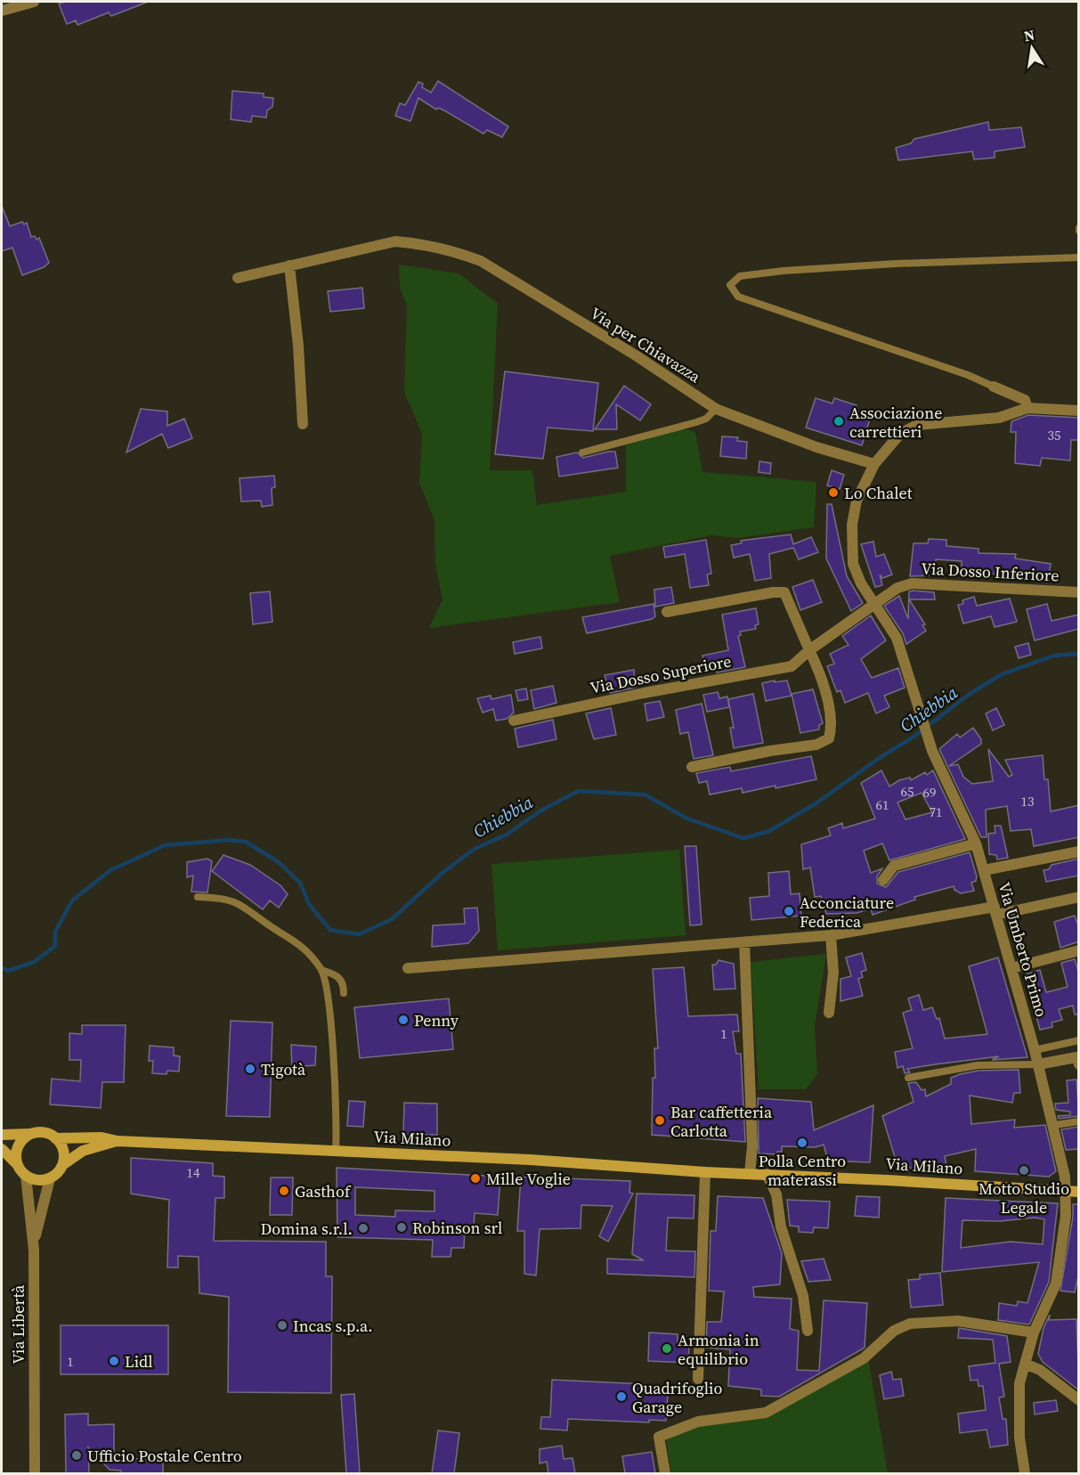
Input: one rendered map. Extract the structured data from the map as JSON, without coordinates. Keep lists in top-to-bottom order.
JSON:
{
  "streets": {
    "main road": ["Via Milano"],
    "street": [
      "Via per Chiavazza",
      "Via Dosso Inferiore",
      "Via Dosso Superiore",
      "Via Umberto Primo",
      "Via Libertà"
    ]
  },
  "crossings": [
    ["Via per Chiavazza", "Via Umberto Primo"],
    ["Via Dosso Inferiore", "Via Dosso Superiore"],
    ["Via Dosso Inferiore", "Via Umberto Primo"],
    ["Via Dosso Superiore", "Via Umberto Primo"],
    ["Via Umberto Primo", "Via Milano"],
    ["Via Milano", "Via Libertà"]
  ],
  "water": ["Chiebbia"],
  "places": [
    "Associazione carrettieri",
    "Lo Chalet",
    "Acconciature Federica",
    "Penny",
    "Tigotà",
    "Bar caffetteria Carlotta",
    "Polla Centro materassi",
    "Motto Studio Legale",
    "Mille Voglie",
    "Gasthof",
    "Robinson srl",
    "Domina s.r.l.",
    "Incas s.p.a.",
    "Armonia in equilibrio",
    "Lidl",
    "Quadrifoglio Garage",
    "Ufficio Postale Centro"
  ],
  "house_numbers": [
    "35",
    "65",
    "69",
    "13",
    "61",
    "71",
    "1",
    "14",
    "1"
  ],
  "north": "top"
}
